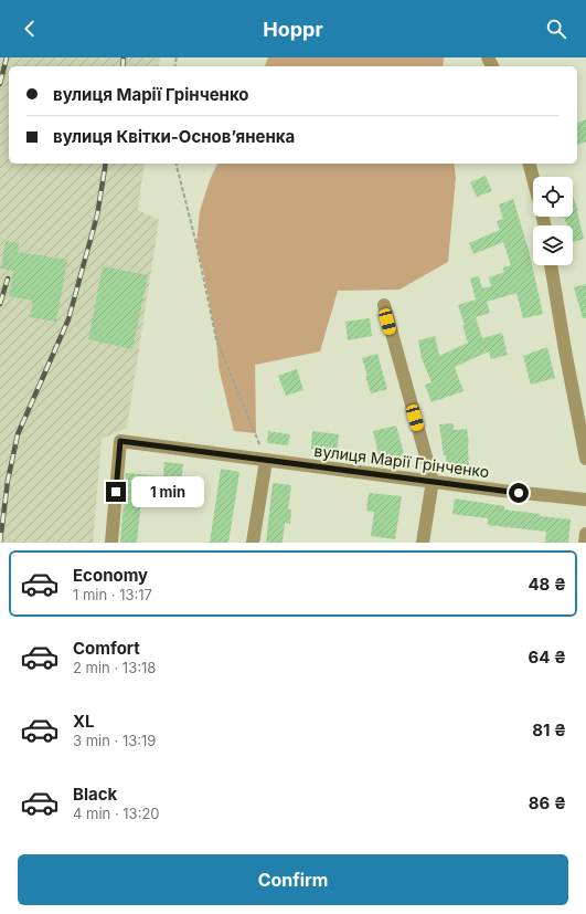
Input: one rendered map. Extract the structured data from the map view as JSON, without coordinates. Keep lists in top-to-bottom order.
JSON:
{
  "streets": {
    "street": ["вулиця Марії Грінченко"]
  },
  "page": {
    "header": "Hoppr",
    "banner": ["вулиця Марії Грінченко", "вулиця Квітки-Основʼяненка"],
    "bubble": "1 min",
    "list": [
      {
        "name": "Economy",
        "note": "1 min · 13:17",
        "value": "48 ₴"
      },
      {
        "name": "Comfort",
        "note": "2 min · 13:18",
        "value": "64 ₴"
      },
      {
        "name": "XL",
        "note": "3 min · 13:19",
        "value": "81 ₴"
      },
      {
        "name": "Black",
        "note": "4 min · 13:20",
        "value": "86 ₴"
      }
    ],
    "buttons": "Confirm"
  }
}
